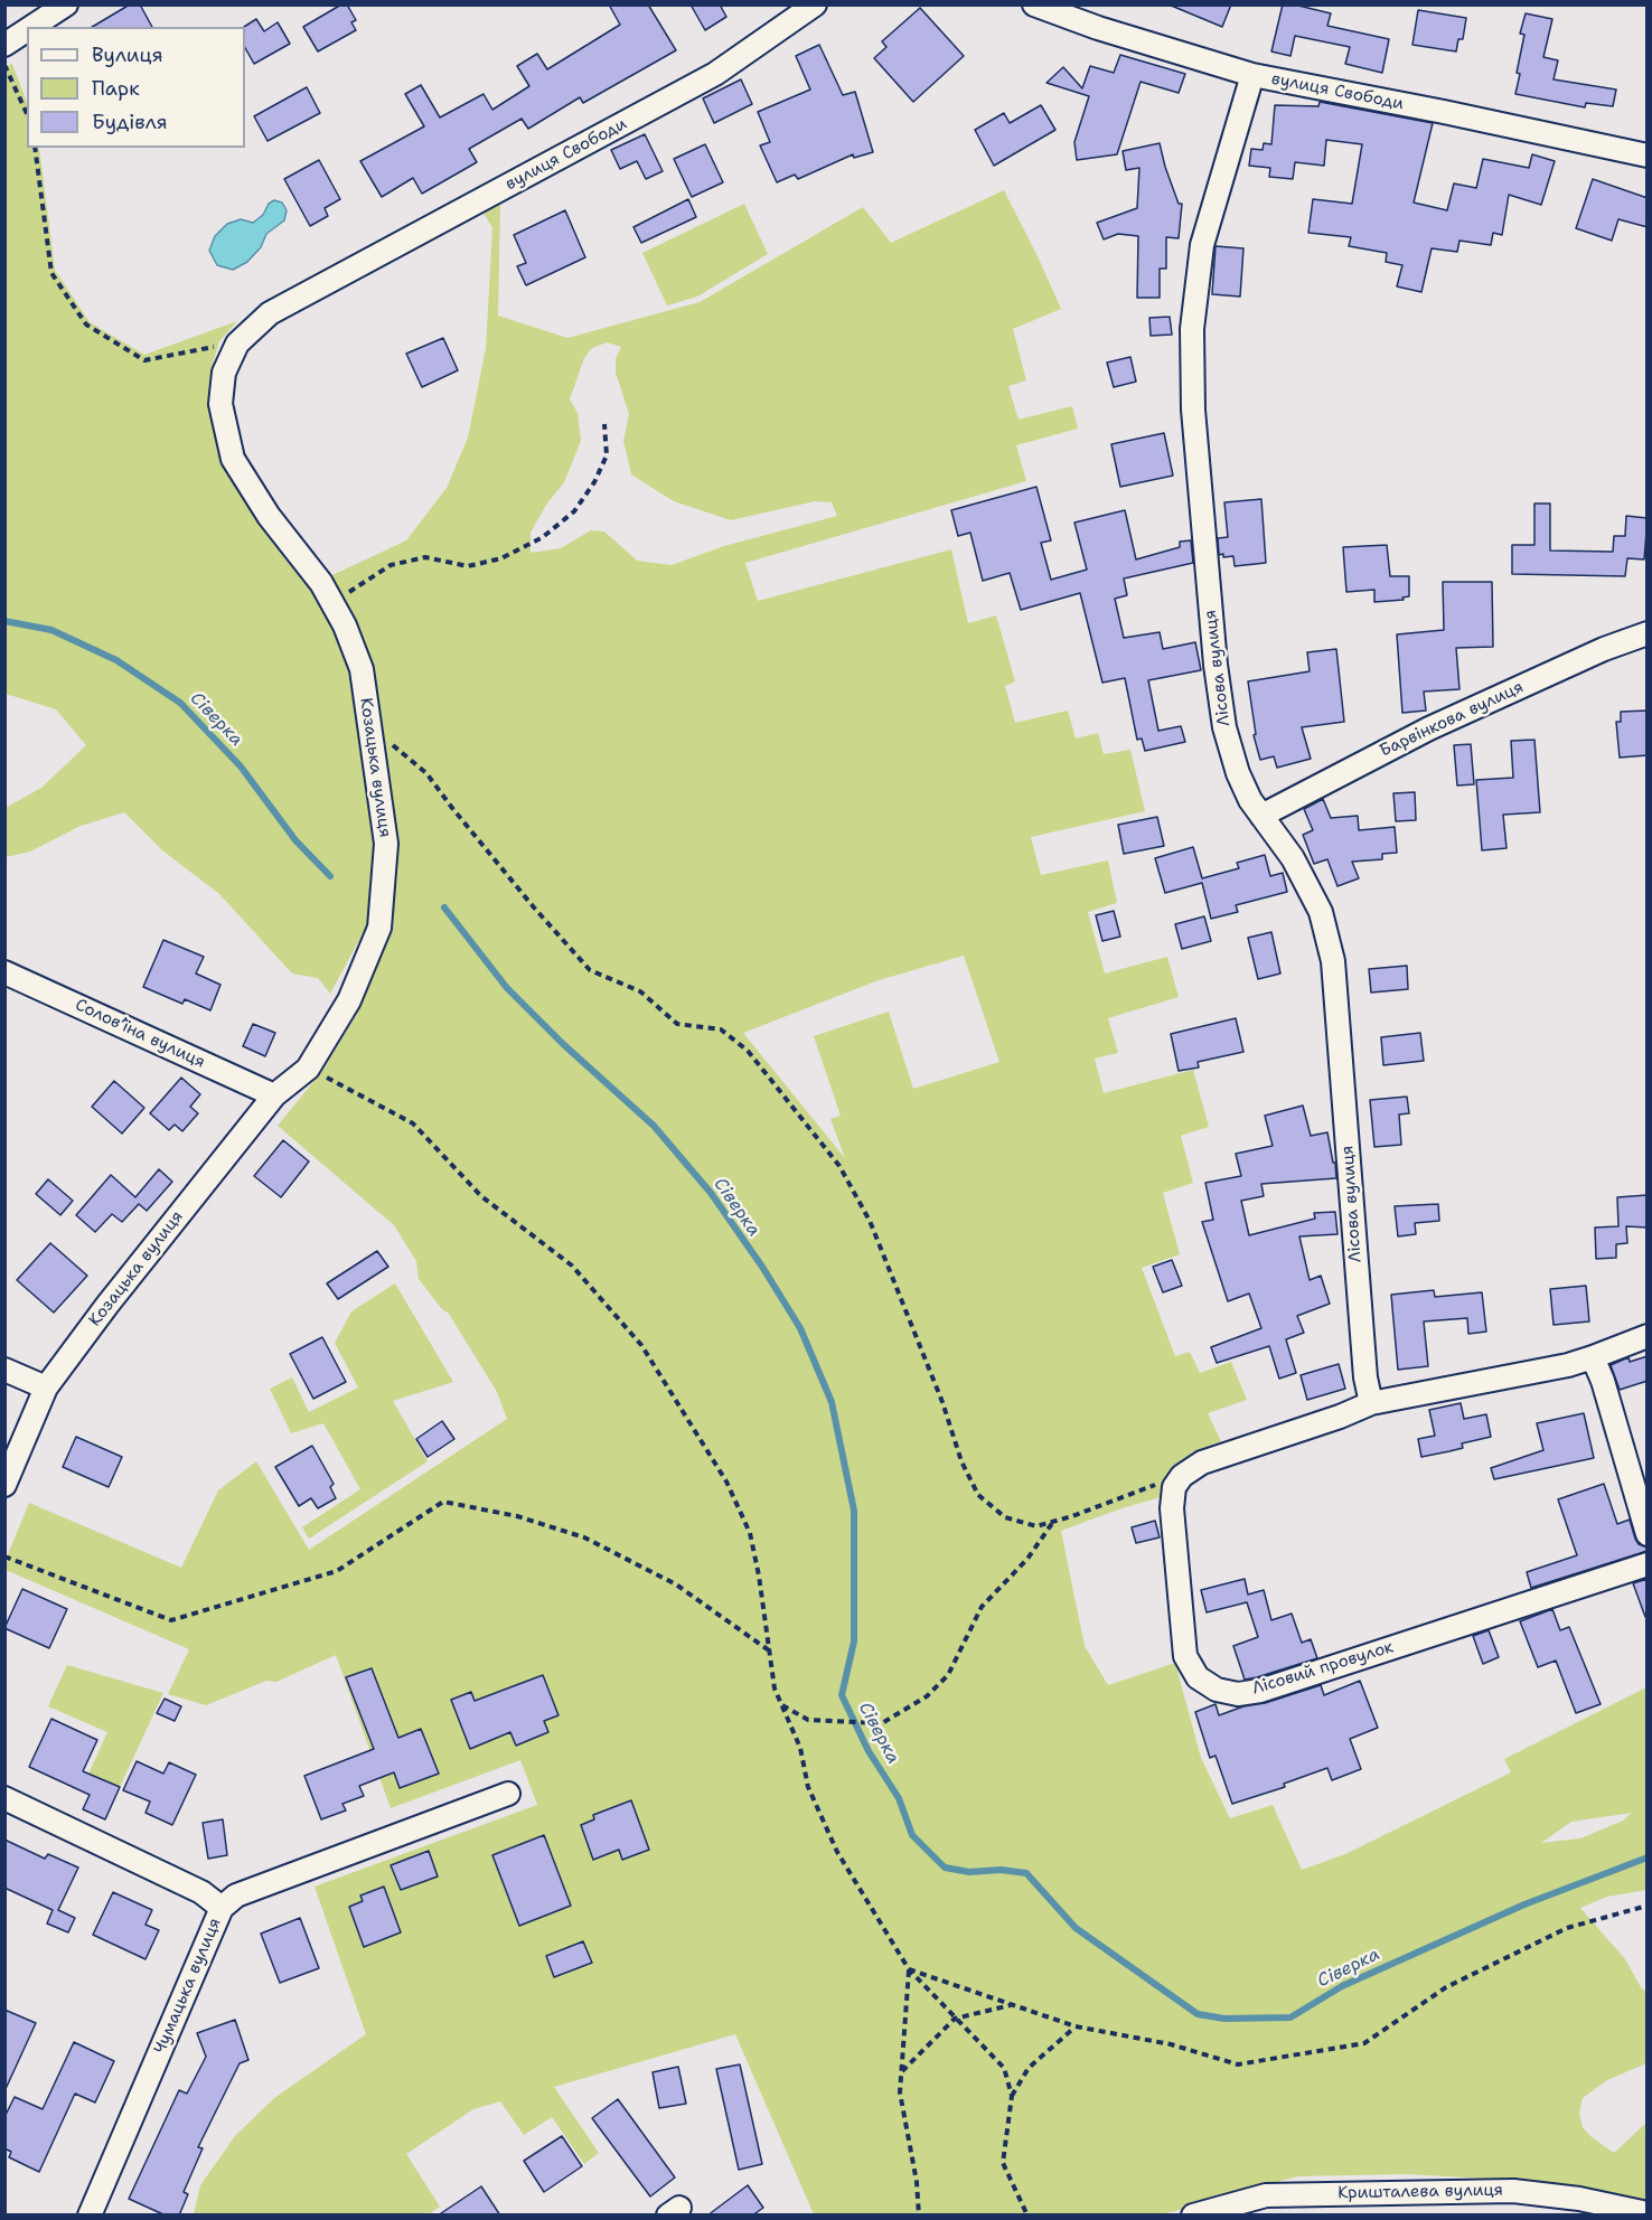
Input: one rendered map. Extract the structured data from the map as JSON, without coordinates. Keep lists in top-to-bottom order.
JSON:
{
  "streets": {
    "street": [
      "вулиця Свободи",
      "Лісова вулиця",
      "Барвінкова вулиця",
      "Козацька вулиця",
      "Соловʼїна вулиця",
      "Лісовий провулок",
      "Чумацька вулиця",
      "Кришталева вулиця"
    ]
  },
  "crossings": [
    ["вулиця Свободи", "Лісова вулиця"],
    ["вулиця Свободи", "Козацька вулиця"],
    ["Лісова вулиця", "Барвінкова вулиця"],
    ["Козацька вулиця", "Соловʼїна вулиця"]
  ],
  "water": ["Сіверка"],
  "legend": ["Вулиця", "Парк", "Будівля"]
}
